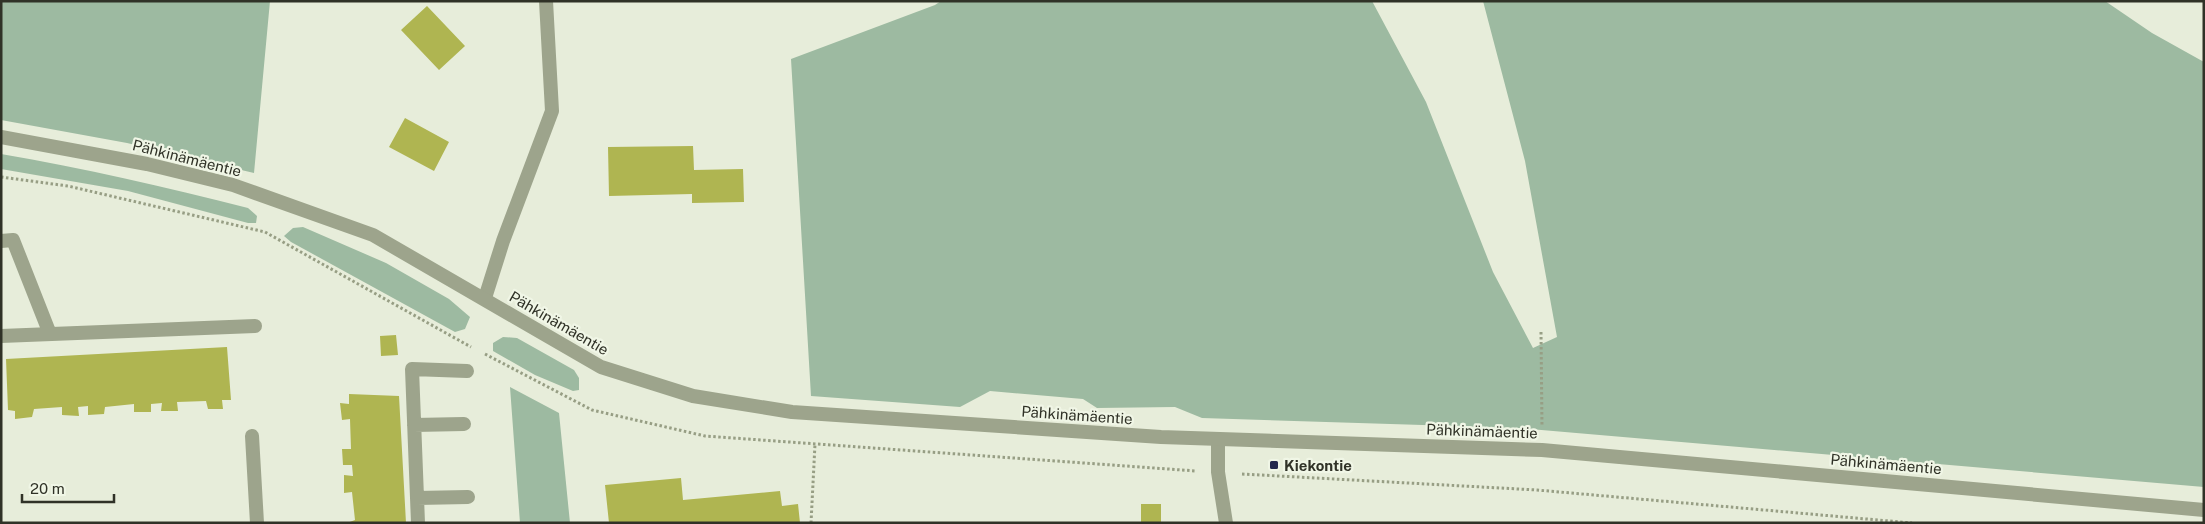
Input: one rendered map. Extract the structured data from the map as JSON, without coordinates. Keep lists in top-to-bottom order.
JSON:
{
  "streets": {
    "street": ["Pähkinämäentie"]
  },
  "places": {
    "transit": ["Kiekontie"]
  },
  "scale_bar": "20 m"
}
